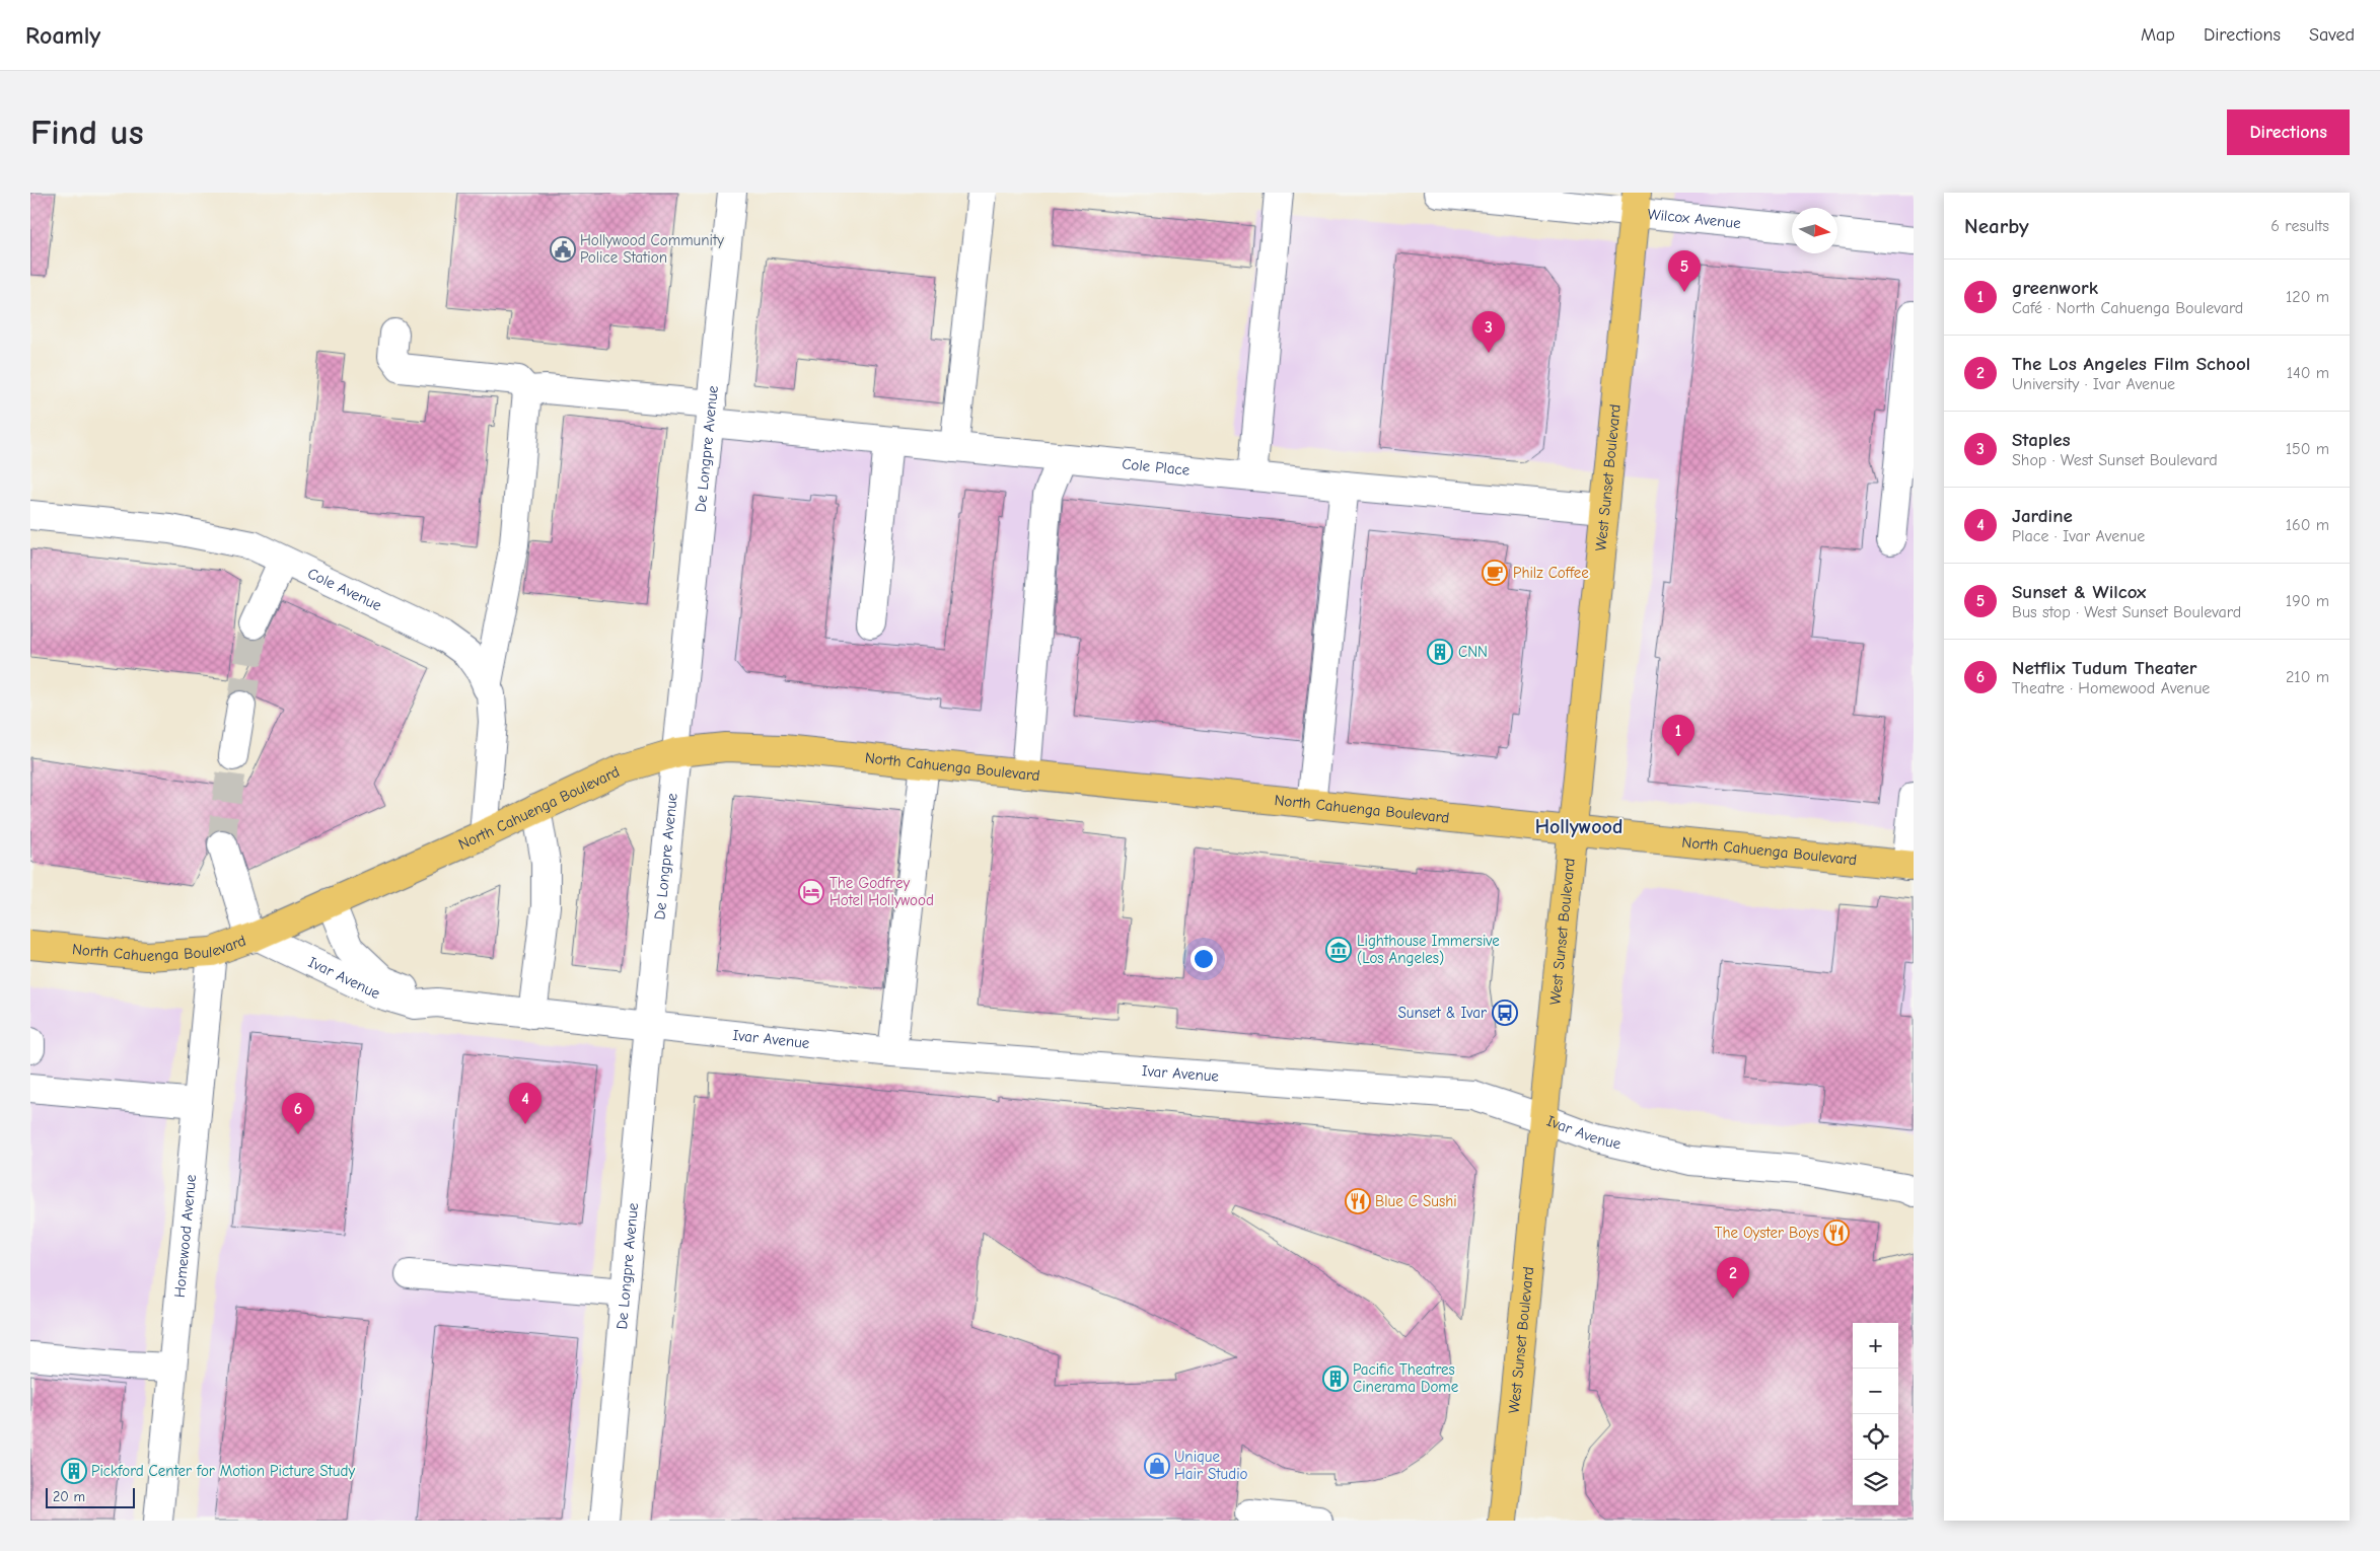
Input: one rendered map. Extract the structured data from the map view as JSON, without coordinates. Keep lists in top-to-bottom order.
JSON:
{
  "streets": {
    "main road": ["West Sunset Boulevard", "North Cahuenga Boulevard"],
    "street": [
      "Wilcox Avenue",
      "De Longpre Avenue",
      "Cole Place",
      "Cole Avenue",
      "Ivar Avenue",
      "Homewood Avenue"
    ]
  },
  "crossings": [
    ["Wilcox Avenue", "West Sunset Boulevard"],
    ["De Longpre Avenue", "Cole Place"],
    ["De Longpre Avenue", "North Cahuenga Boulevard"],
    ["De Longpre Avenue", "Ivar Avenue"],
    ["Cole Place", "West Sunset Boulevard"],
    ["West Sunset Boulevard", "North Cahuenga Boulevard"],
    ["West Sunset Boulevard", "Ivar Avenue"],
    ["Cole Avenue", "North Cahuenga Boulevard"],
    ["North Cahuenga Boulevard", "Ivar Avenue"],
    ["North Cahuenga Boulevard", "Homewood Avenue"]
  ],
  "districts": ["Hollywood"],
  "places": {
    "public building": ["Hollywood Community Police Station"],
    "cafe": ["Philz Coffee"],
    "building": ["CNN", "Pacific Theatres Cinerama Dome", "Pickford Center for Motion Picture Study"],
    "hotel": ["The Godfrey Hotel Hollywood"],
    "museum": ["Lighthouse Immersive (Los Angeles)"],
    "bus stop": ["Sunset & Ivar"],
    "restaurant": ["Blue C Sushi", "The Oyster Boys"],
    "shop": ["Unique Hair Studio"]
  },
  "scale_bar": "20 m",
  "north": "right",
  "page": {
    "header": "Roamly",
    "nav": ["Map", "Directions", "Saved"],
    "buttons": "Directions",
    "title": "Find us",
    "heading": ["Nearby", "6 results"],
    "pins": [
      "5",
      "3",
      "1",
      "4",
      "6",
      "2"
    ],
    "list": [
      {
        "mark": "1",
        "name": "greenwork",
        "note": "Café · North Cahuenga Boulevard",
        "value": "120 m"
      },
      {
        "mark": "2",
        "name": "The Los Angeles Film School",
        "note": "University · Ivar Avenue",
        "value": "140 m"
      },
      {
        "mark": "3",
        "name": "Staples",
        "note": "Shop · West Sunset Boulevard",
        "value": "150 m"
      },
      {
        "mark": "4",
        "name": "Jardine",
        "note": "Place · Ivar Avenue",
        "value": "160 m"
      },
      {
        "mark": "5",
        "name": "Sunset & Wilcox",
        "note": "Bus stop · West Sunset Boulevard",
        "value": "190 m"
      },
      {
        "mark": "6",
        "name": "Netflix Tudum Theater",
        "note": "Theatre · Homewood Avenue",
        "value": "210 m"
      }
    ],
    "map_buttons": ["+", "−"],
    "scale": "20 m"
  }
}
